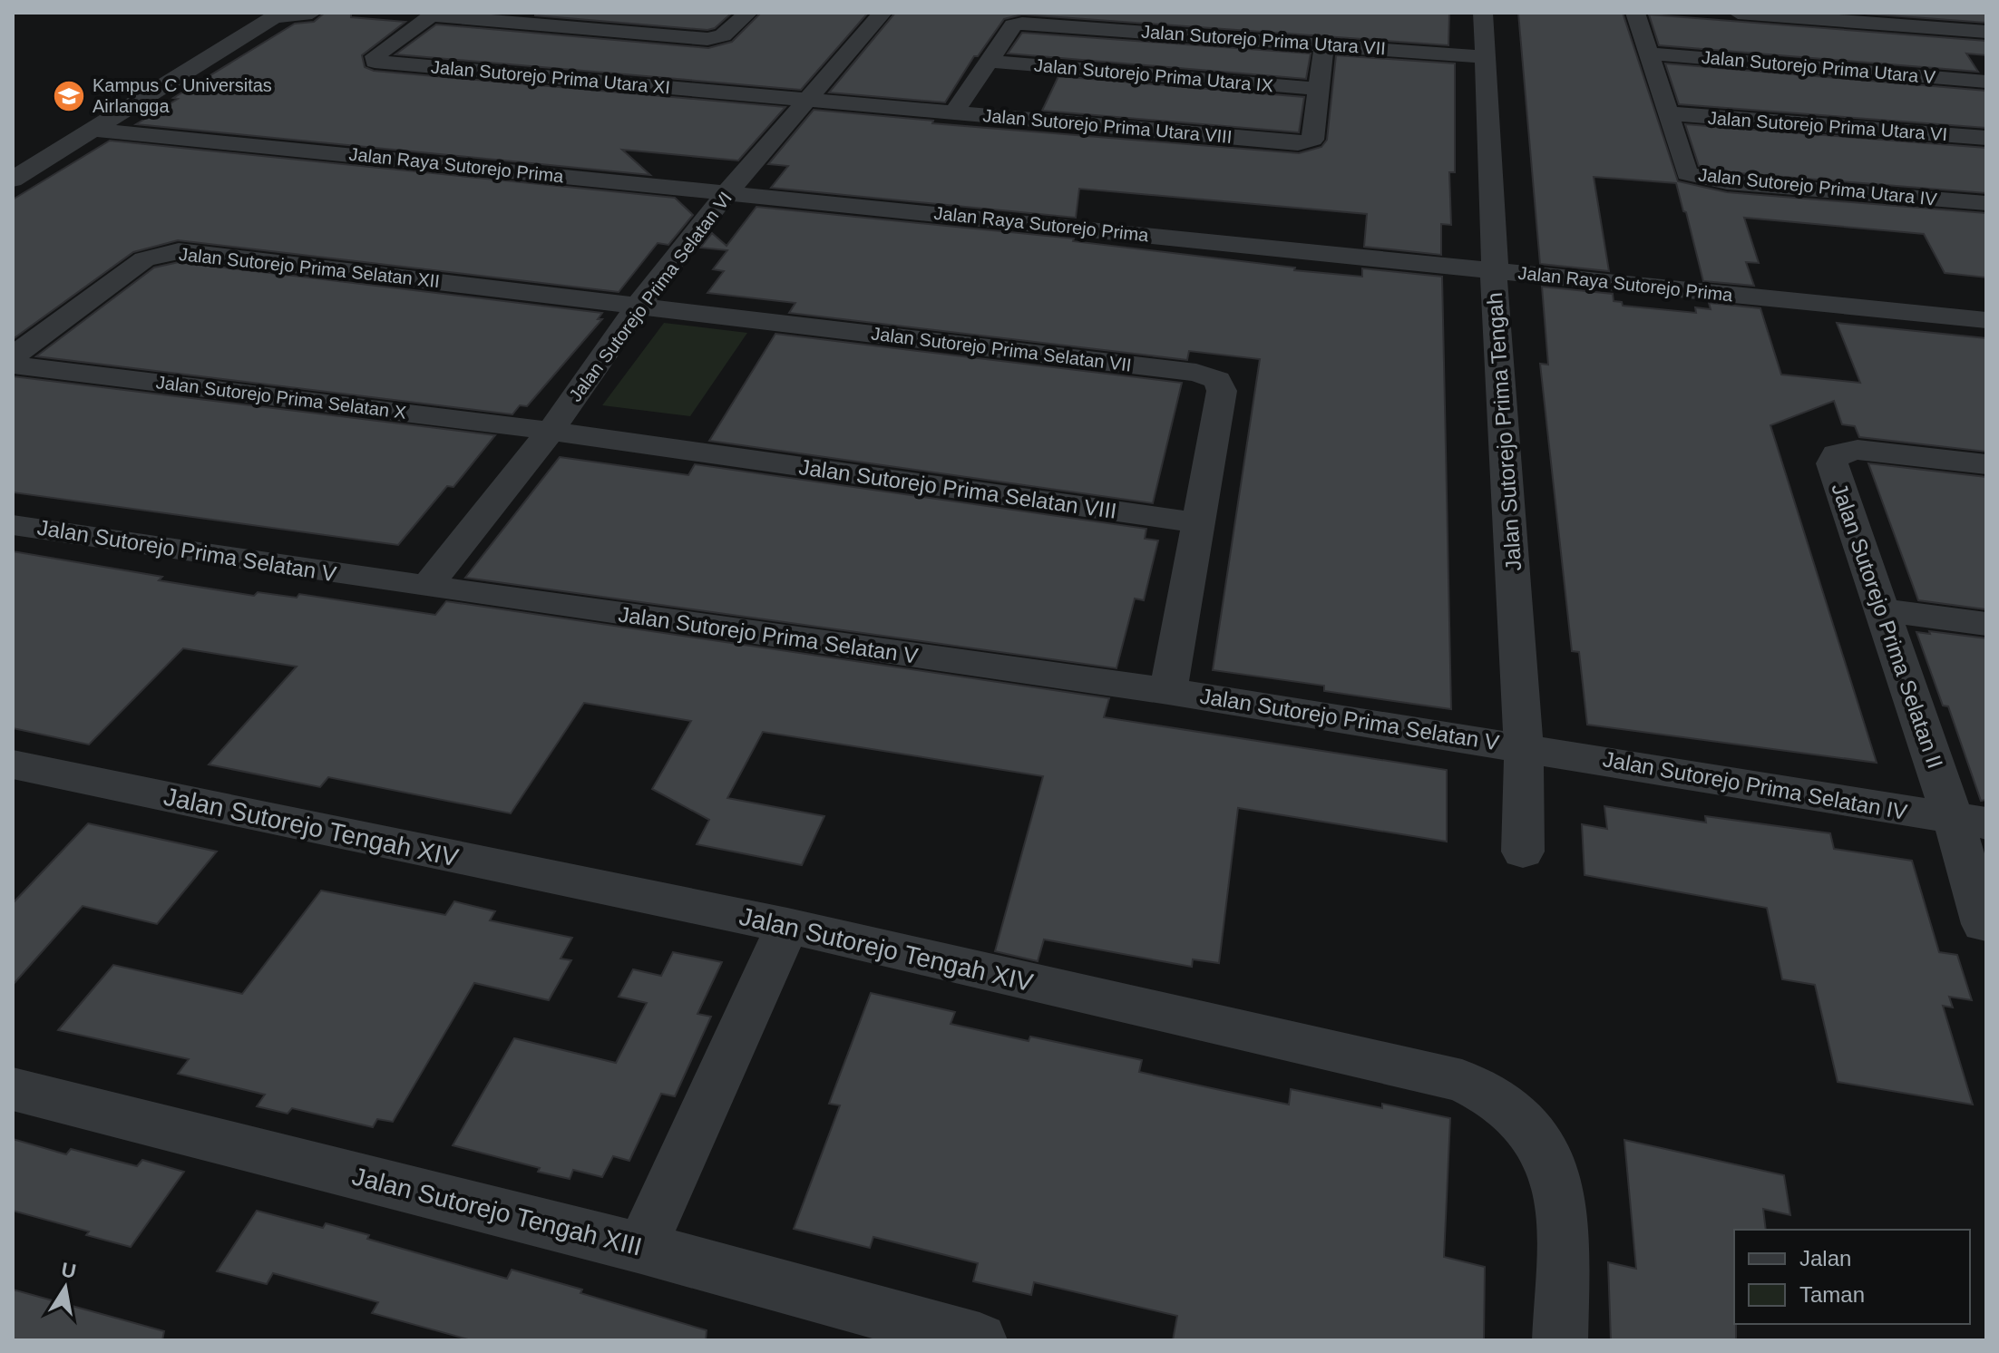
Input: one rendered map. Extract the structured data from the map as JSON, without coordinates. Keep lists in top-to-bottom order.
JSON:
{
  "streets": {
    "street": [
      "Jalan Sutorejo Prima Utara VII",
      "Jalan Sutorejo Prima Utara V",
      "Jalan Sutorejo Prima Utara IX",
      "Jalan Sutorejo Prima Utara XI",
      "Jalan Sutorejo Prima Utara VIII",
      "Jalan Sutorejo Prima Utara VI",
      "Jalan Raya Sutorejo Prima",
      "Jalan Sutorejo Prima Utara IV",
      "Jalan Sutorejo Prima Selatan XII",
      "Jalan Sutorejo Prima Selatan VI",
      "Jalan Sutorejo Prima Selatan VII",
      "Jalan Sutorejo Prima Selatan X",
      "Jalan Sutorejo Prima Tengah",
      "Jalan Sutorejo Prima Selatan VIII",
      "Jalan Sutorejo Prima Selatan V",
      "Jalan Sutorejo Prima Selatan II",
      "Jalan Sutorejo Prima Selatan IV",
      "Jalan Sutorejo Tengah XIV",
      "Jalan Sutorejo Tengah XIII"
    ]
  },
  "crossings": [
    ["Jalan Sutorejo Prima Utara VII", "Jalan Sutorejo Prima Utara IX"],
    ["Jalan Sutorejo Prima Utara VII", "Jalan Sutorejo Prima Utara VIII"],
    ["Jalan Sutorejo Prima Utara VII", "Jalan Sutorejo Prima Tengah"],
    ["Jalan Sutorejo Prima Utara V", "Jalan Sutorejo Prima Utara IV"],
    ["Jalan Sutorejo Prima Utara IX", "Jalan Sutorejo Prima Utara VIII"],
    ["Jalan Sutorejo Prima Utara XI", "Jalan Sutorejo Prima Utara VIII"],
    ["Jalan Sutorejo Prima Utara XI", "Jalan Sutorejo Prima Selatan VI"],
    ["Jalan Sutorejo Prima Utara VIII", "Jalan Sutorejo Prima Selatan VI"],
    ["Jalan Sutorejo Prima Utara VI", "Jalan Sutorejo Prima Utara IV"],
    ["Jalan Raya Sutorejo Prima", "Jalan Sutorejo Prima Selatan VI"],
    ["Jalan Raya Sutorejo Prima", "Jalan Sutorejo Prima Tengah"],
    ["Jalan Sutorejo Prima Selatan XII", "Jalan Sutorejo Prima Selatan VI"],
    ["Jalan Sutorejo Prima Selatan XII", "Jalan Sutorejo Prima Selatan VII"],
    ["Jalan Sutorejo Prima Selatan VI", "Jalan Sutorejo Prima Selatan VII"],
    ["Jalan Sutorejo Prima Selatan VI", "Jalan Sutorejo Prima Selatan X"],
    ["Jalan Sutorejo Prima Selatan VI", "Jalan Sutorejo Prima Selatan VIII"],
    ["Jalan Sutorejo Prima Selatan VI", "Jalan Sutorejo Prima Selatan V"],
    ["Jalan Sutorejo Prima Selatan VII", "Jalan Sutorejo Prima Selatan VIII"],
    ["Jalan Sutorejo Prima Selatan X", "Jalan Sutorejo Prima Selatan VIII"],
    ["Jalan Sutorejo Prima Tengah", "Jalan Sutorejo Prima Selatan V"],
    ["Jalan Sutorejo Prima Tengah", "Jalan Sutorejo Prima Selatan IV"],
    ["Jalan Sutorejo Prima Selatan V", "Jalan Sutorejo Prima Selatan IV"],
    ["Jalan Sutorejo Prima Selatan II", "Jalan Sutorejo Prima Selatan IV"]
  ],
  "places": {
    "school or university": ["Kampus C Universitas Airlangga"]
  },
  "legend": ["Jalan", "Taman"],
  "north": "top"
}
